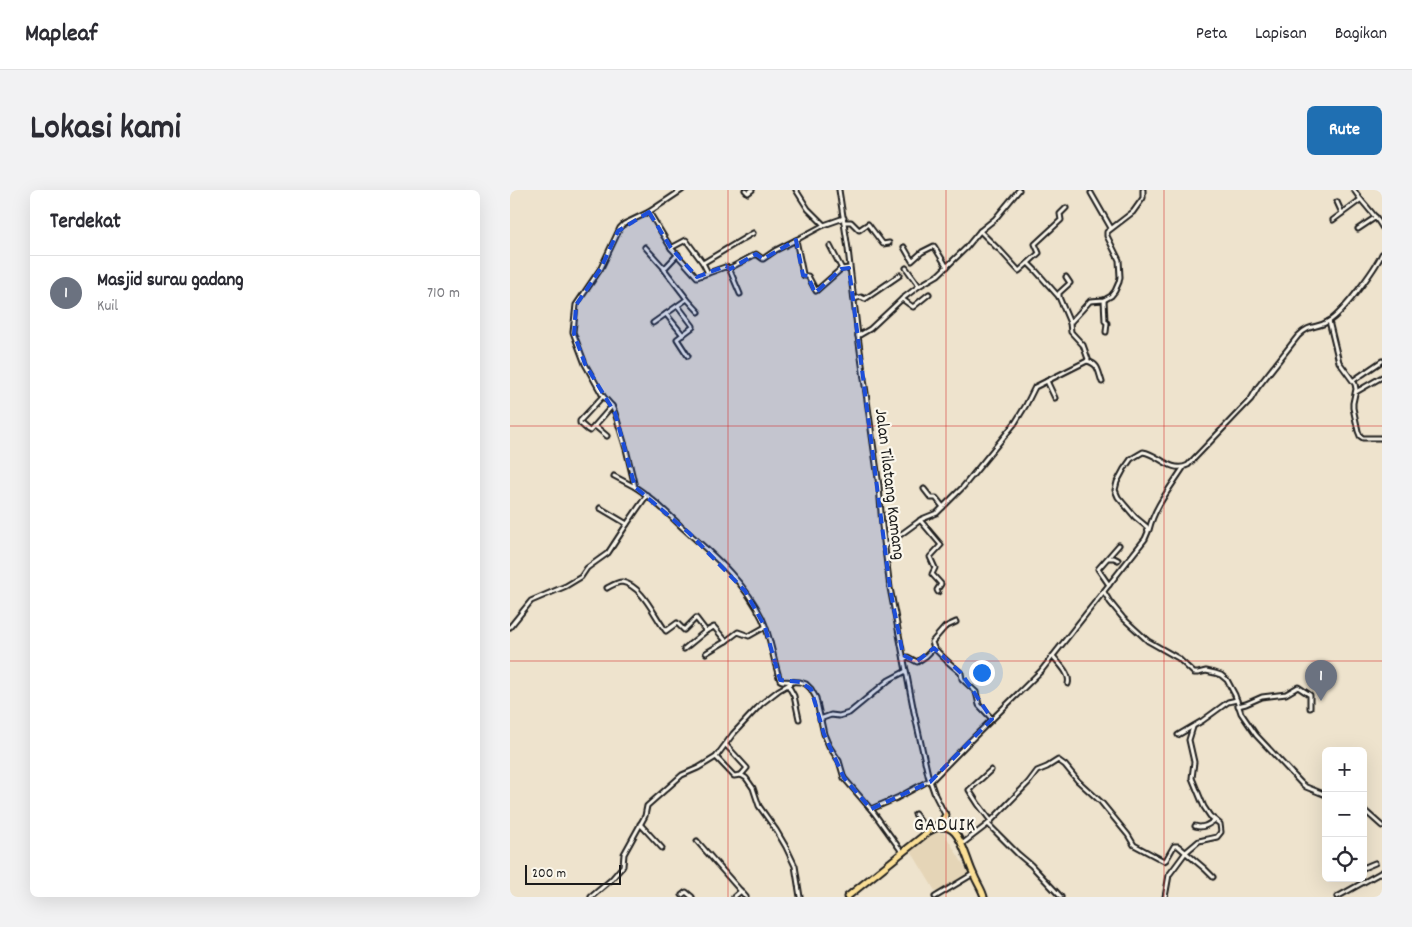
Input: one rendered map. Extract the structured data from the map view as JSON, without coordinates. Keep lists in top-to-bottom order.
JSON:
{
  "streets": {
    "street": ["Jalan Tilatang Kamang"]
  },
  "districts": ["GADUIK"],
  "scale_bar": "200 m",
  "page": {
    "header": "Mapleaf",
    "nav": ["Peta", "Lapisan", "Bagikan"],
    "title": "Lokasi kami",
    "buttons": "Rute",
    "heading": "Terdekat",
    "list": [
      {
        "mark": "1",
        "name": "Masjid surau gadang",
        "note": "Kuil",
        "value": "710 m"
      }
    ],
    "pins": "1",
    "map_buttons": ["+", "−"],
    "scale": "200 m"
  }
}
